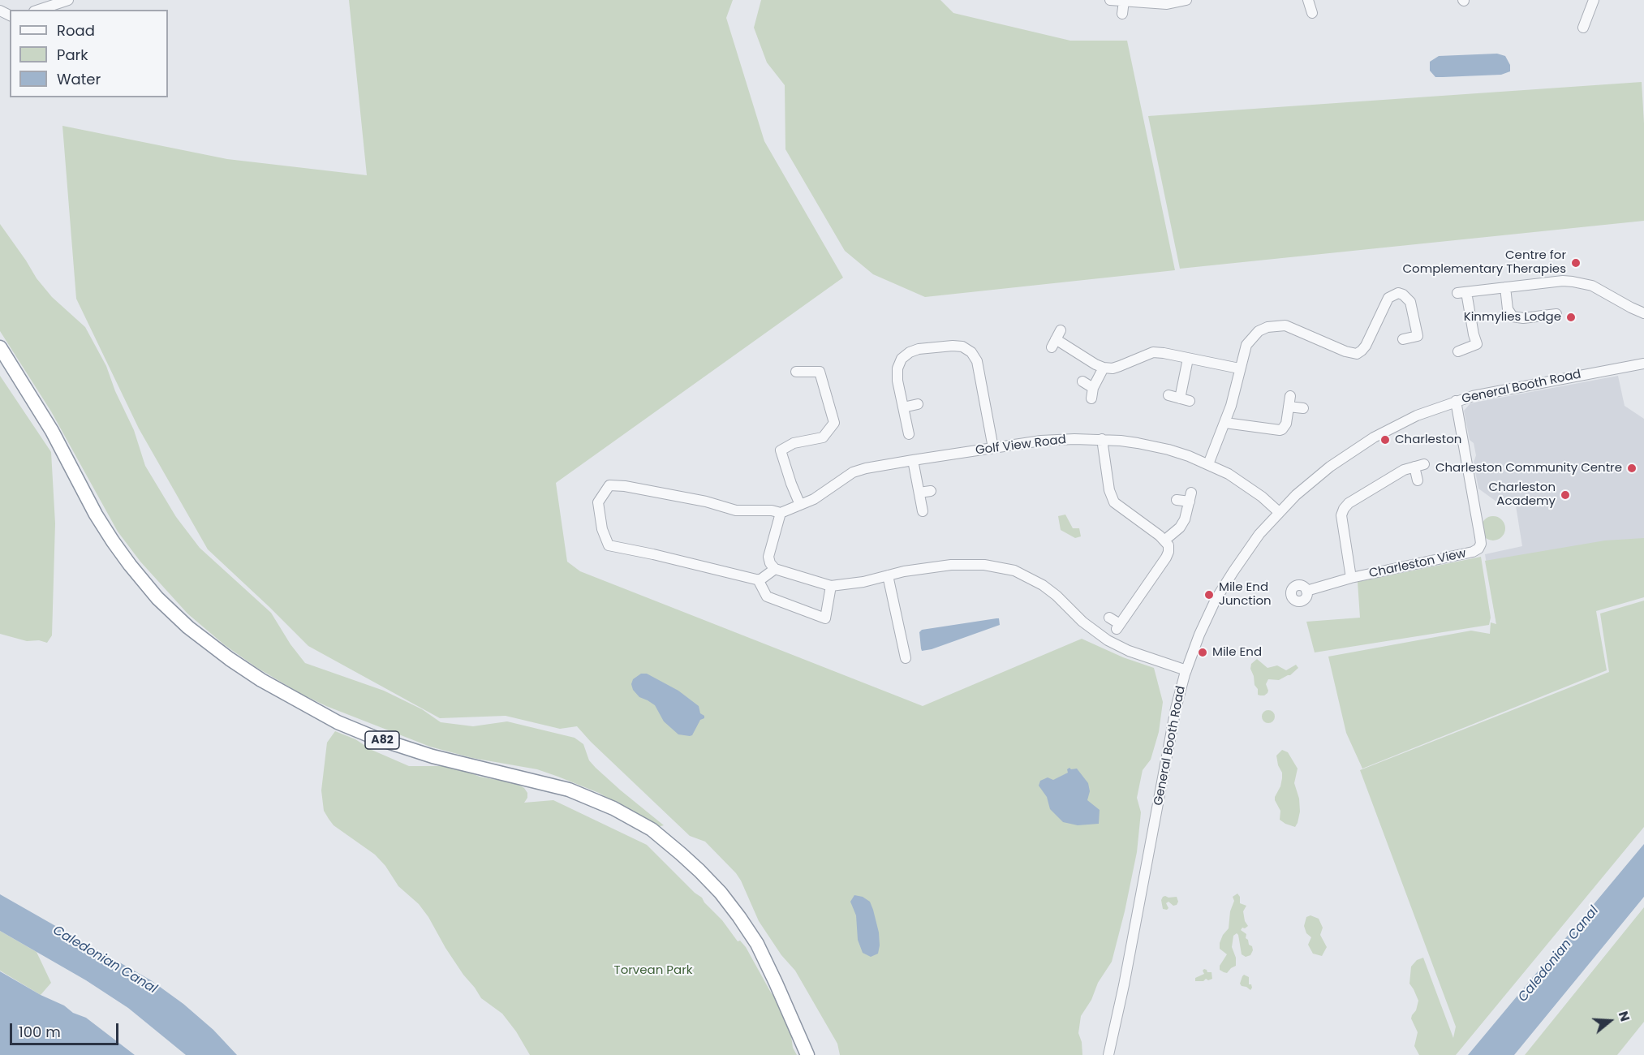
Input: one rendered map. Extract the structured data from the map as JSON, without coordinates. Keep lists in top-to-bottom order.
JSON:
{
  "streets": {
    "highway": ["A82"],
    "street": ["General Booth Road", "Golf View Road", "Charleston View"]
  },
  "crossings": [
    ["General Booth Road", "Golf View Road"],
    ["General Booth Road", "Charleston View"]
  ],
  "water": ["Caledonian Canal"],
  "parks": ["Torvean Park"],
  "places": [
    "Centre for Complementary Therapies",
    "Kinmylies Lodge",
    "Charleston",
    "Charleston Community Centre",
    "Charleston Academy",
    "Mile End Junction",
    "Mile End"
  ],
  "legend": ["Road", "Park", "Water"],
  "scale_bar": "100 m",
  "north": "right"
}
